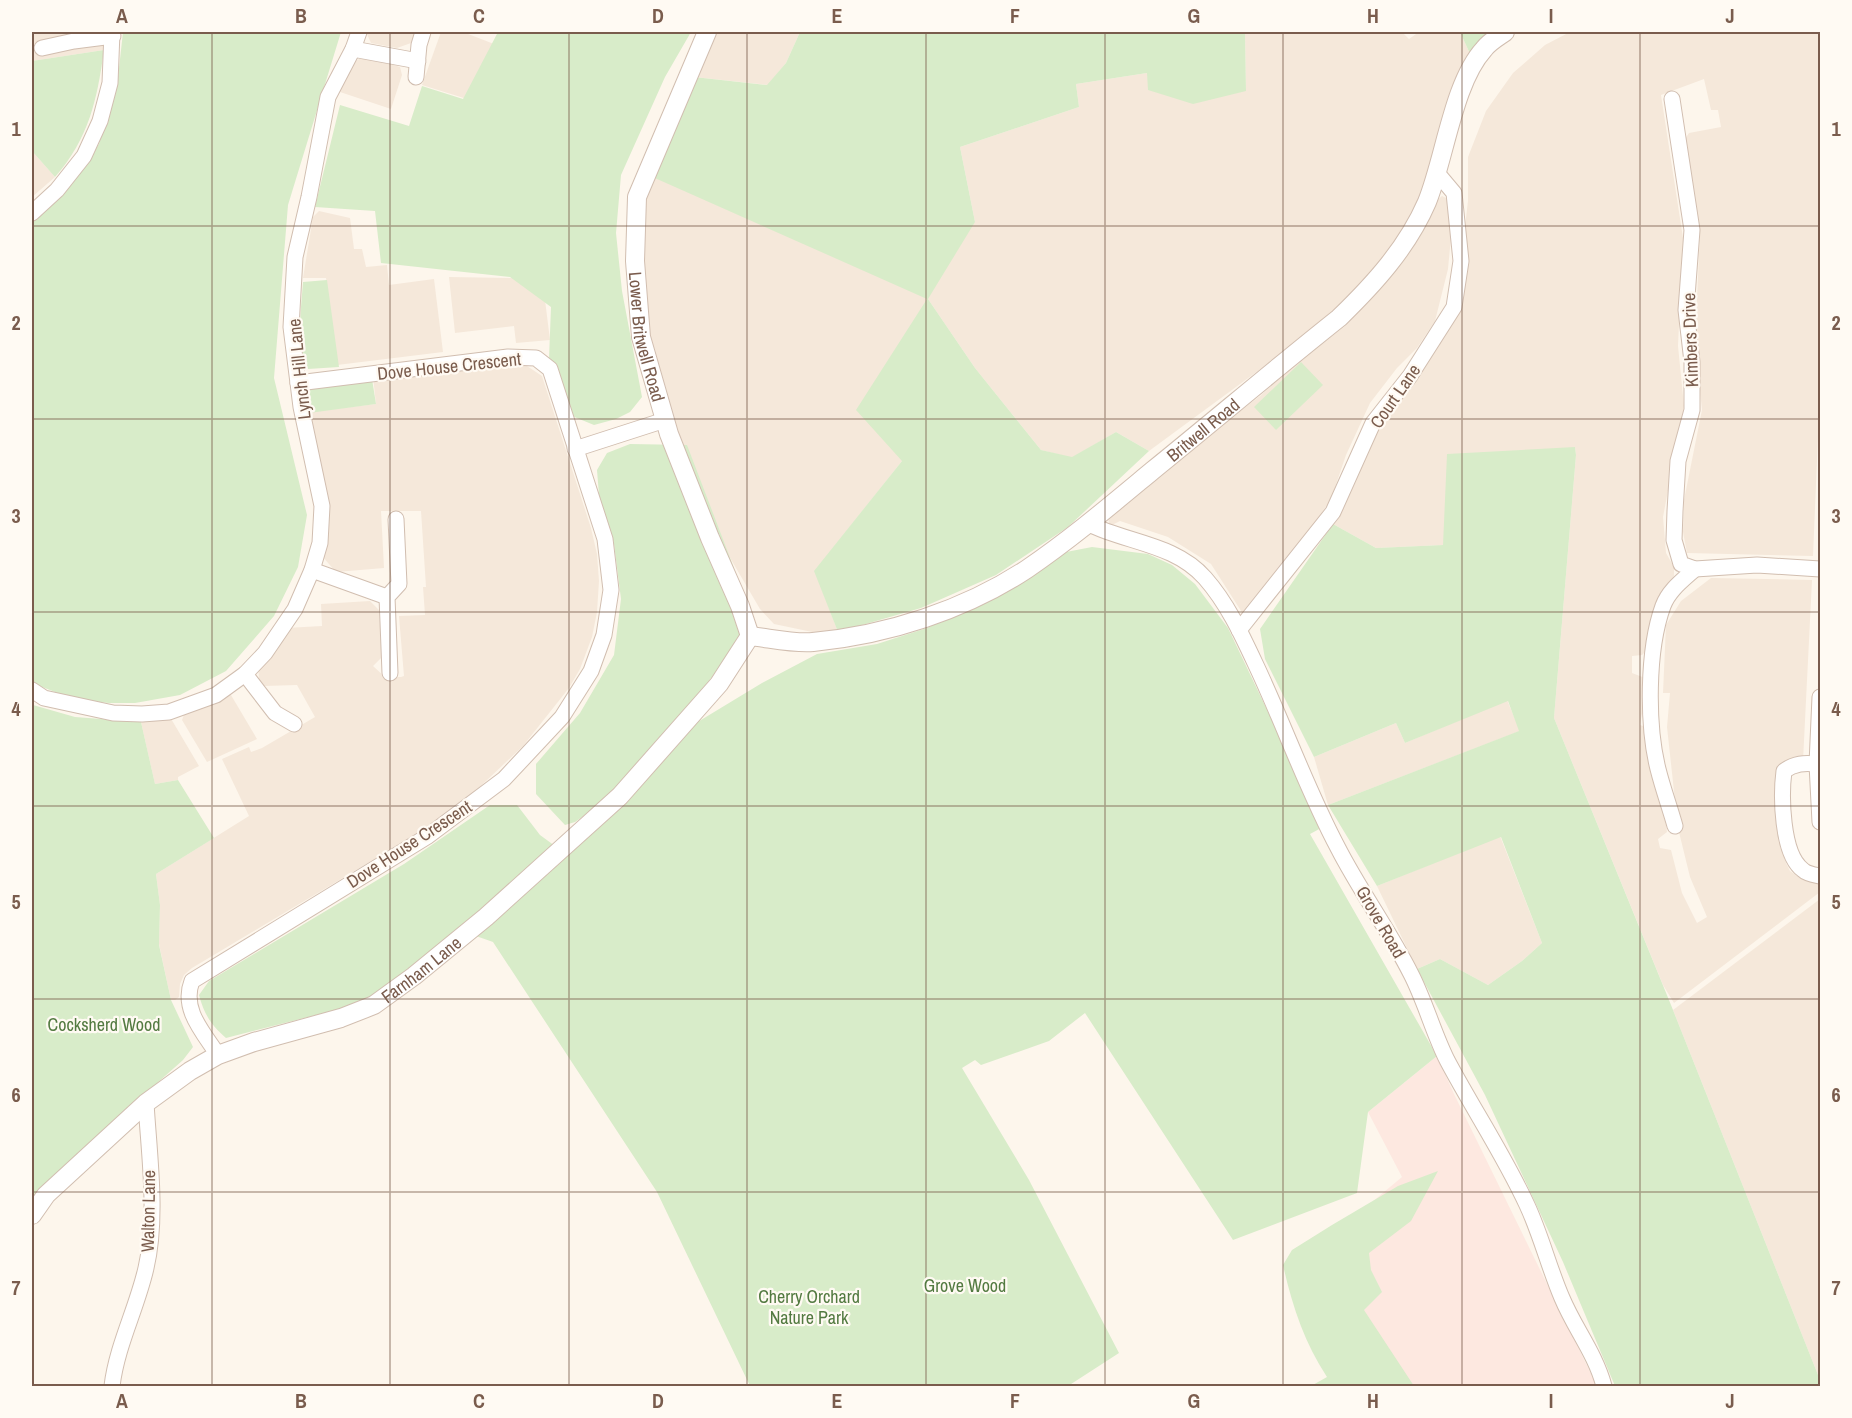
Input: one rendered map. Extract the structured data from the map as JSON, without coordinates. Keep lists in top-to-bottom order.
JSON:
{
  "streets": {
    "street": [
      "Lower Britwell Road",
      "Kimbers Drive",
      "Dove House Crescent",
      "Lynch Hill Lane",
      "Court Lane",
      "Britwell Road",
      "Grove Road",
      "Farnham Lane",
      "Walton Lane"
    ]
  },
  "crossings": [
    ["Lower Britwell Road", "Britwell Road"],
    ["Lower Britwell Road", "Farnham Lane"],
    ["Dove House Crescent", "Lynch Hill Lane"],
    ["Dove House Crescent", "Farnham Lane"],
    ["Court Lane", "Britwell Road"],
    ["Court Lane", "Grove Road"],
    ["Britwell Road", "Grove Road"],
    ["Britwell Road", "Farnham Lane"],
    ["Farnham Lane", "Walton Lane"]
  ],
  "parks": ["Cocksherd Wood", "Grove Wood", "Cherry Orchard Nature Park"],
  "grid": {
    "columns": [
      "A",
      "B",
      "C",
      "D",
      "E",
      "F",
      "G",
      "H",
      "I",
      "J"
    ],
    "rows": [
      "1",
      "2",
      "3",
      "4",
      "5",
      "6",
      "7"
    ]
  }
}
